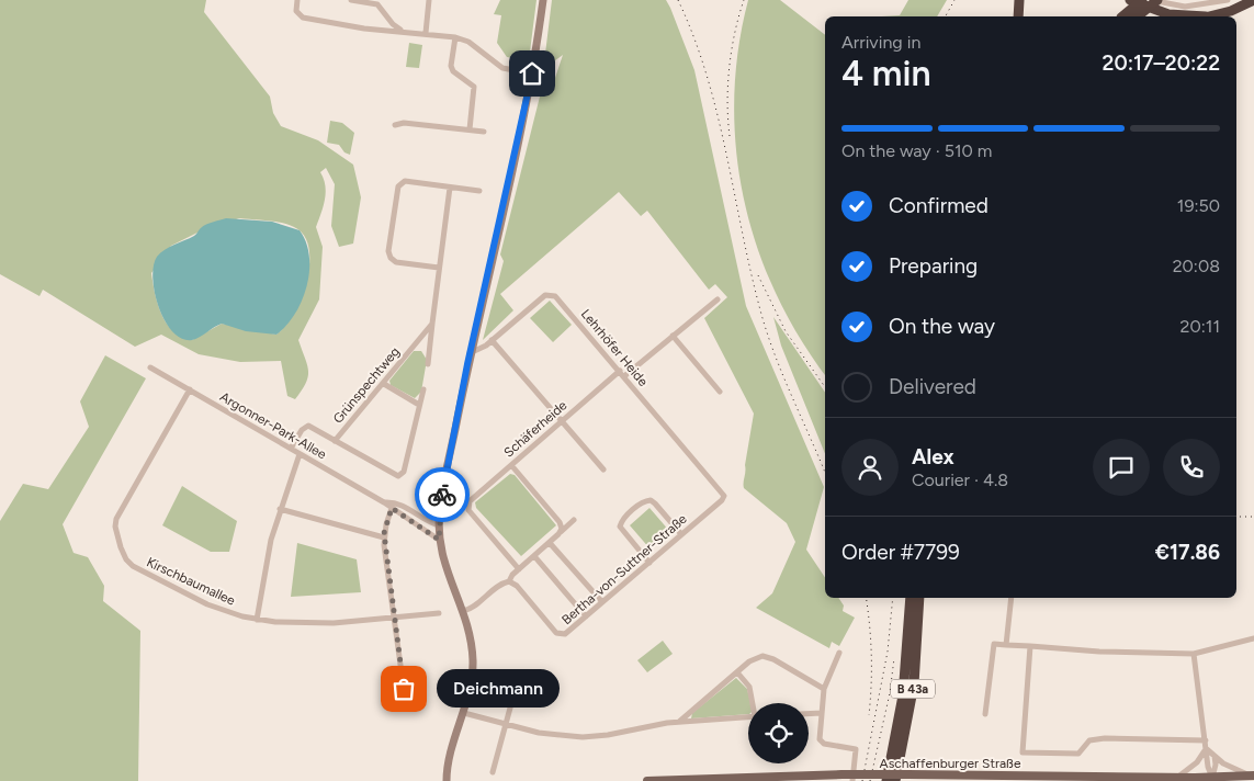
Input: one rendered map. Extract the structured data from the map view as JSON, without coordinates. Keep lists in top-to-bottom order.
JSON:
{
  "streets": {
    "highway": ["B 43a"],
    "main road": ["Aschaffenburger Straße"],
    "street": [
      "Lehrhöfer Heide",
      "Grünspechtweg",
      "Argonner-Park-Allee",
      "Schäferheide",
      "Bertha-von-Suttner-Straße",
      "Kirschbaumallee"
    ]
  },
  "crossings": [
    ["Lehrhöfer Heide", "Schäferheide"],
    ["Lehrhöfer Heide", "Bertha-von-Suttner-Straße"],
    ["Grünspechtweg", "Argonner-Park-Allee"],
    ["Argonner-Park-Allee", "Kirschbaumallee"]
  ],
  "places": ["Deichmann"],
  "page": {
    "heading": ["4 min", "Arriving in", "20:17–20:22"],
    "panel": [
      "Alex",
      "Courier · 4.8",
      "Order #7799",
      "€17.86"
    ],
    "bar": "On the way · 510 m",
    "list": [
      ["Confirmed", "19:50"],
      ["Preparing", "20:08"],
      ["On the way", "20:11"],
      "Delivered"
    ],
    "bubble": "Deichmann"
  }
}
